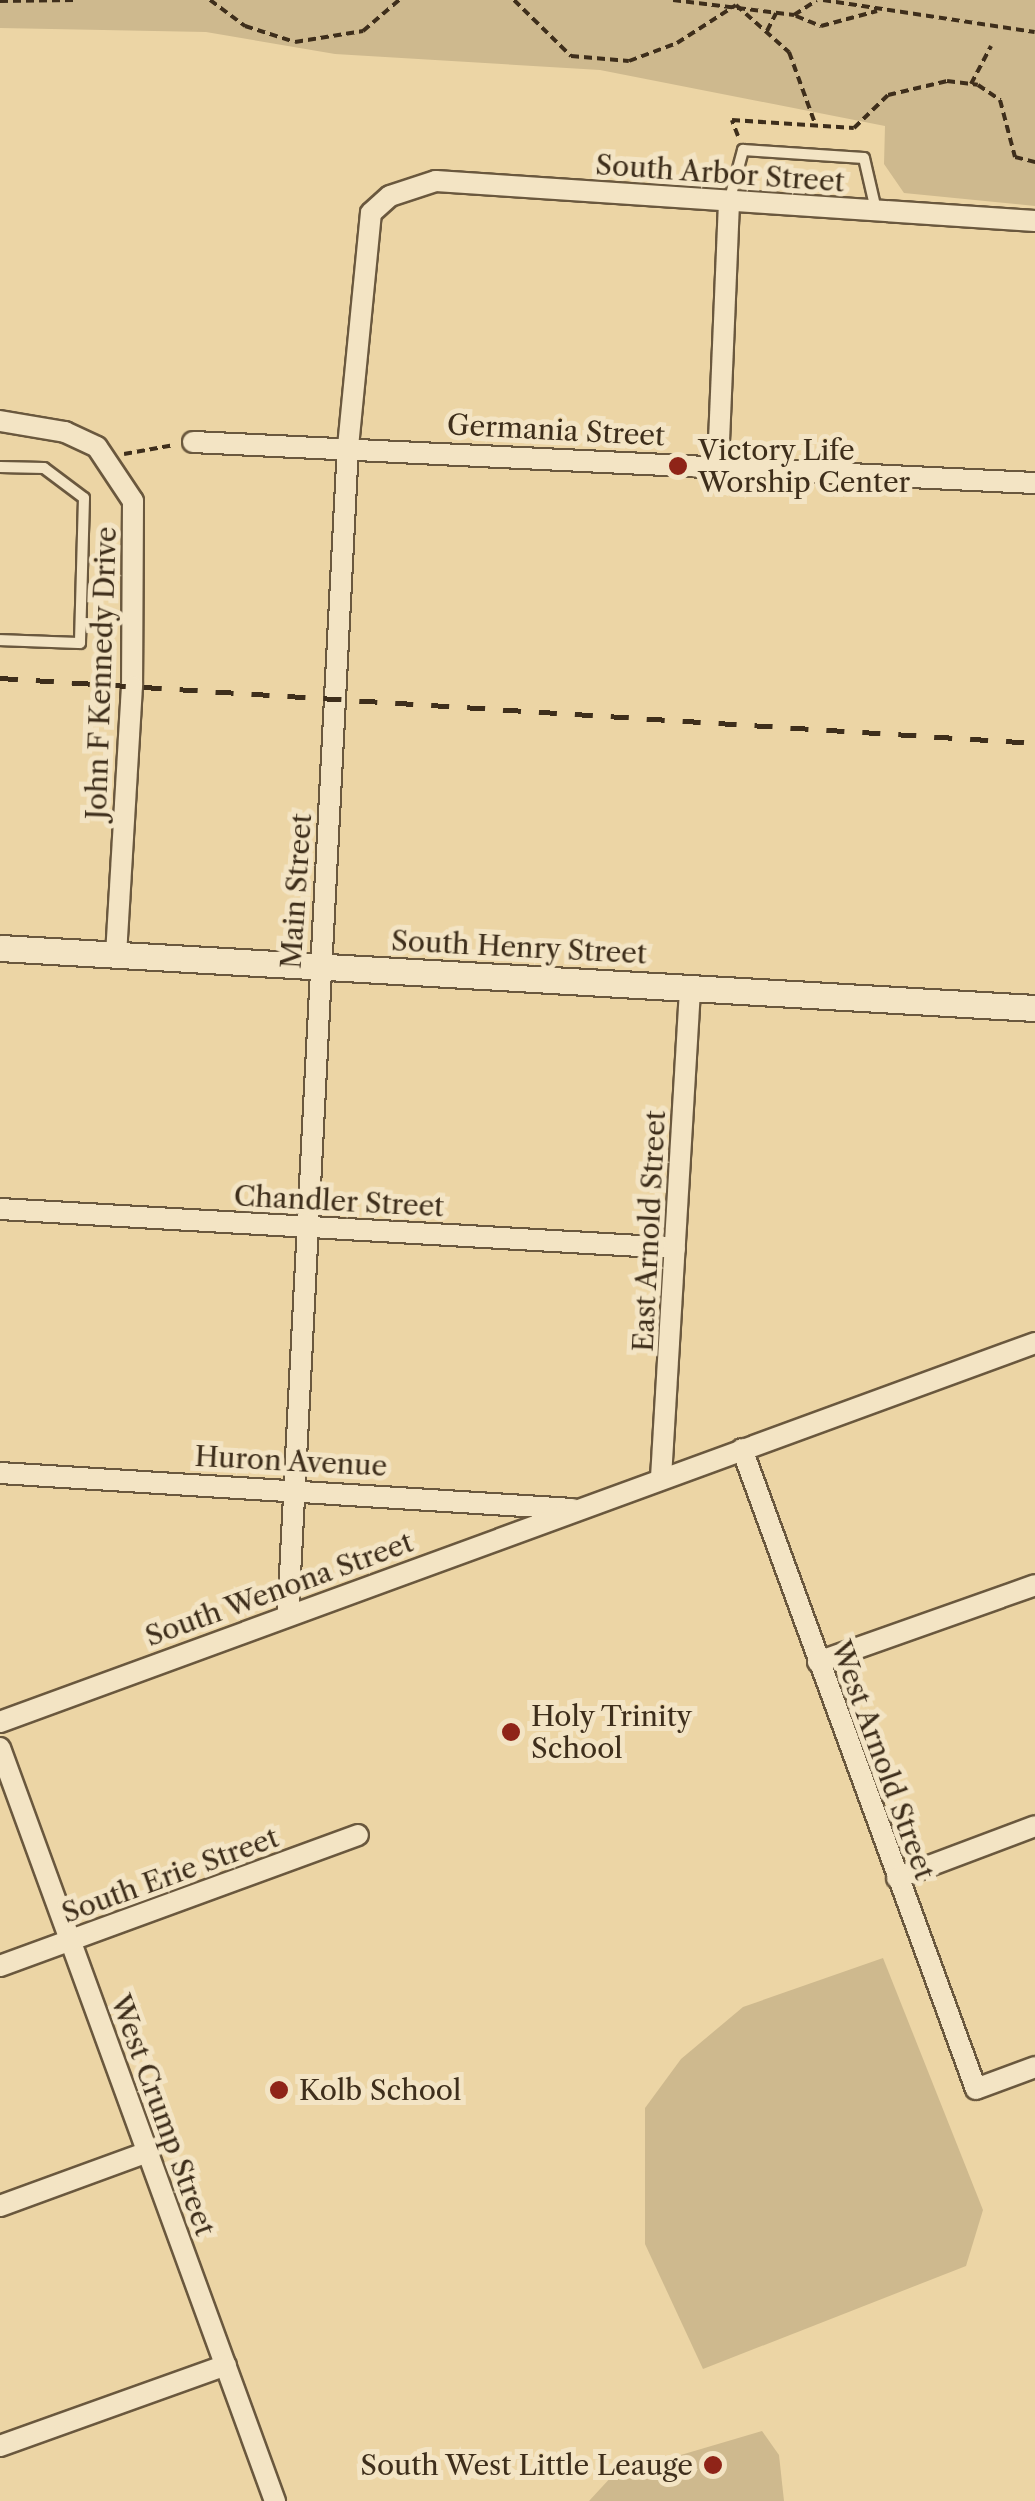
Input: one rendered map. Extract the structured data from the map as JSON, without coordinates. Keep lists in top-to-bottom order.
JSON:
{
  "streets": {
    "street": [
      "South Arbor Street",
      "Germania Street",
      "John F Kennedy Drive",
      "Main Street",
      "South Henry Street",
      "Chandler Street",
      "East Arnold Street",
      "Huron Avenue",
      "South Wenona Street",
      "West Arnold Street",
      "South Erie Street",
      "West Crump Street"
    ]
  },
  "crossings": [
    ["South Arbor Street", "Main Street"],
    ["Germania Street", "Main Street"],
    ["John F Kennedy Drive", "South Henry Street"],
    ["Main Street", "South Henry Street"],
    ["Main Street", "Chandler Street"],
    ["Main Street", "Huron Avenue"],
    ["Main Street", "South Wenona Street"],
    ["South Henry Street", "East Arnold Street"],
    ["Chandler Street", "East Arnold Street"],
    ["East Arnold Street", "South Wenona Street"],
    ["Huron Avenue", "South Wenona Street"],
    ["South Erie Street", "West Crump Street"]
  ],
  "places": [
    "Victory Life Worship Center",
    "Holy Trinity School",
    "Kolb School",
    "South West Little Leauge"
  ]
}
